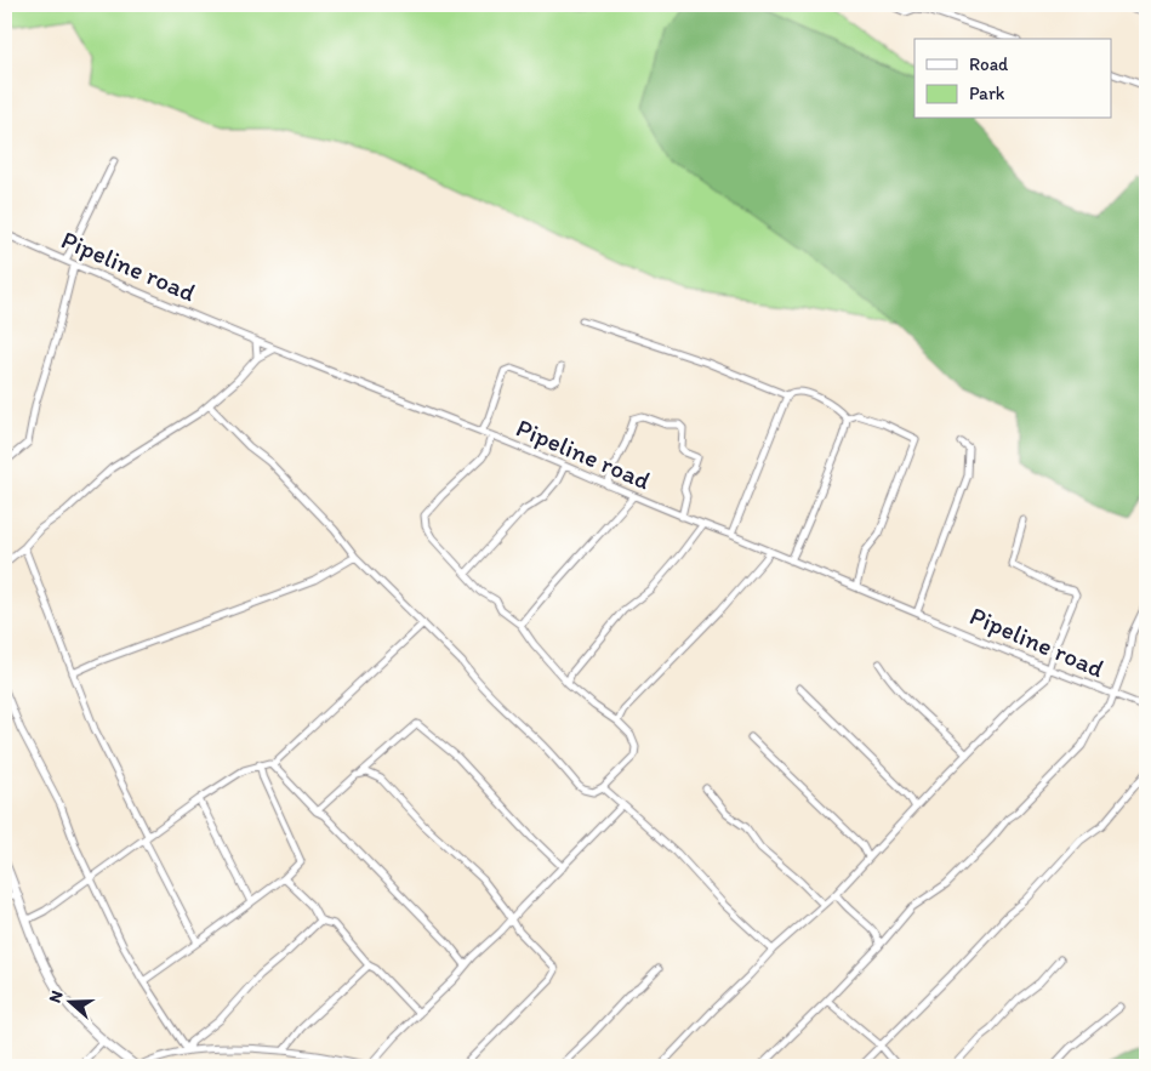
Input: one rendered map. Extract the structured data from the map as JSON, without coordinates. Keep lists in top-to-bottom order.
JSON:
{
  "streets": {
    "street": ["Pipeline road"]
  },
  "legend": ["Road", "Park"],
  "north": "left"
}
